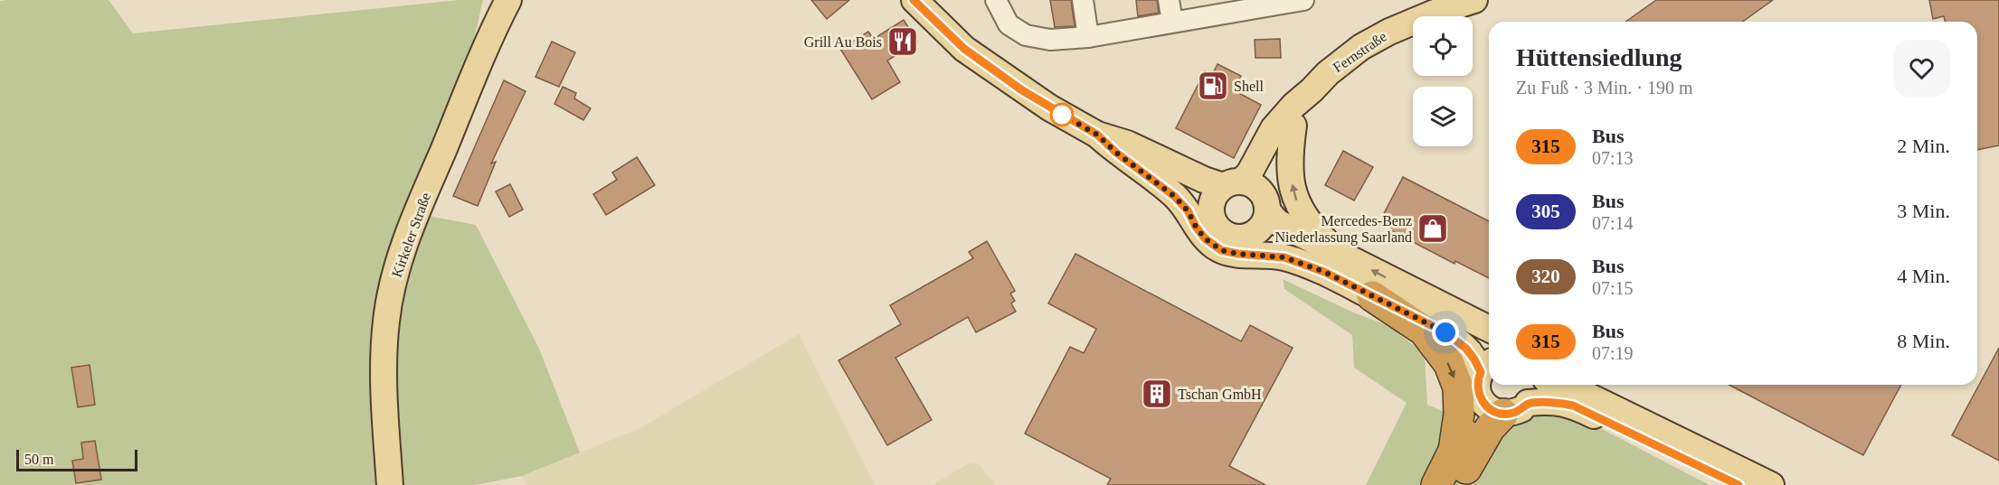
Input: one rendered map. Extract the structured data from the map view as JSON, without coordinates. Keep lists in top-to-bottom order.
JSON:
{
  "streets": {
    "main road": ["Fernstraße", "Kirkeler Straße"]
  },
  "places": {
    "restaurant": ["Grill Au Bois"],
    "fuel station": ["Shell"],
    "shop": ["Mercedes-Benz Niederlassung Saarland"],
    "building": ["Tschan GmbH"]
  },
  "lines": ["bus line 315"],
  "scale_bar": "50 m",
  "page": {
    "heading": ["Hüttensiedlung", "Zu Fuß · 3 Min. · 190 m"],
    "list": [
      {
        "mark": "315",
        "name": "Bus",
        "note": "07:13",
        "value": "2 Min."
      },
      {
        "mark": "305",
        "name": "Bus",
        "note": "07:14",
        "value": "3 Min."
      },
      {
        "mark": "320",
        "name": "Bus",
        "note": "07:15",
        "value": "4 Min."
      },
      {
        "mark": "315",
        "name": "Bus",
        "note": "07:19",
        "value": "8 Min."
      }
    ],
    "scale": "50 m"
  }
}
